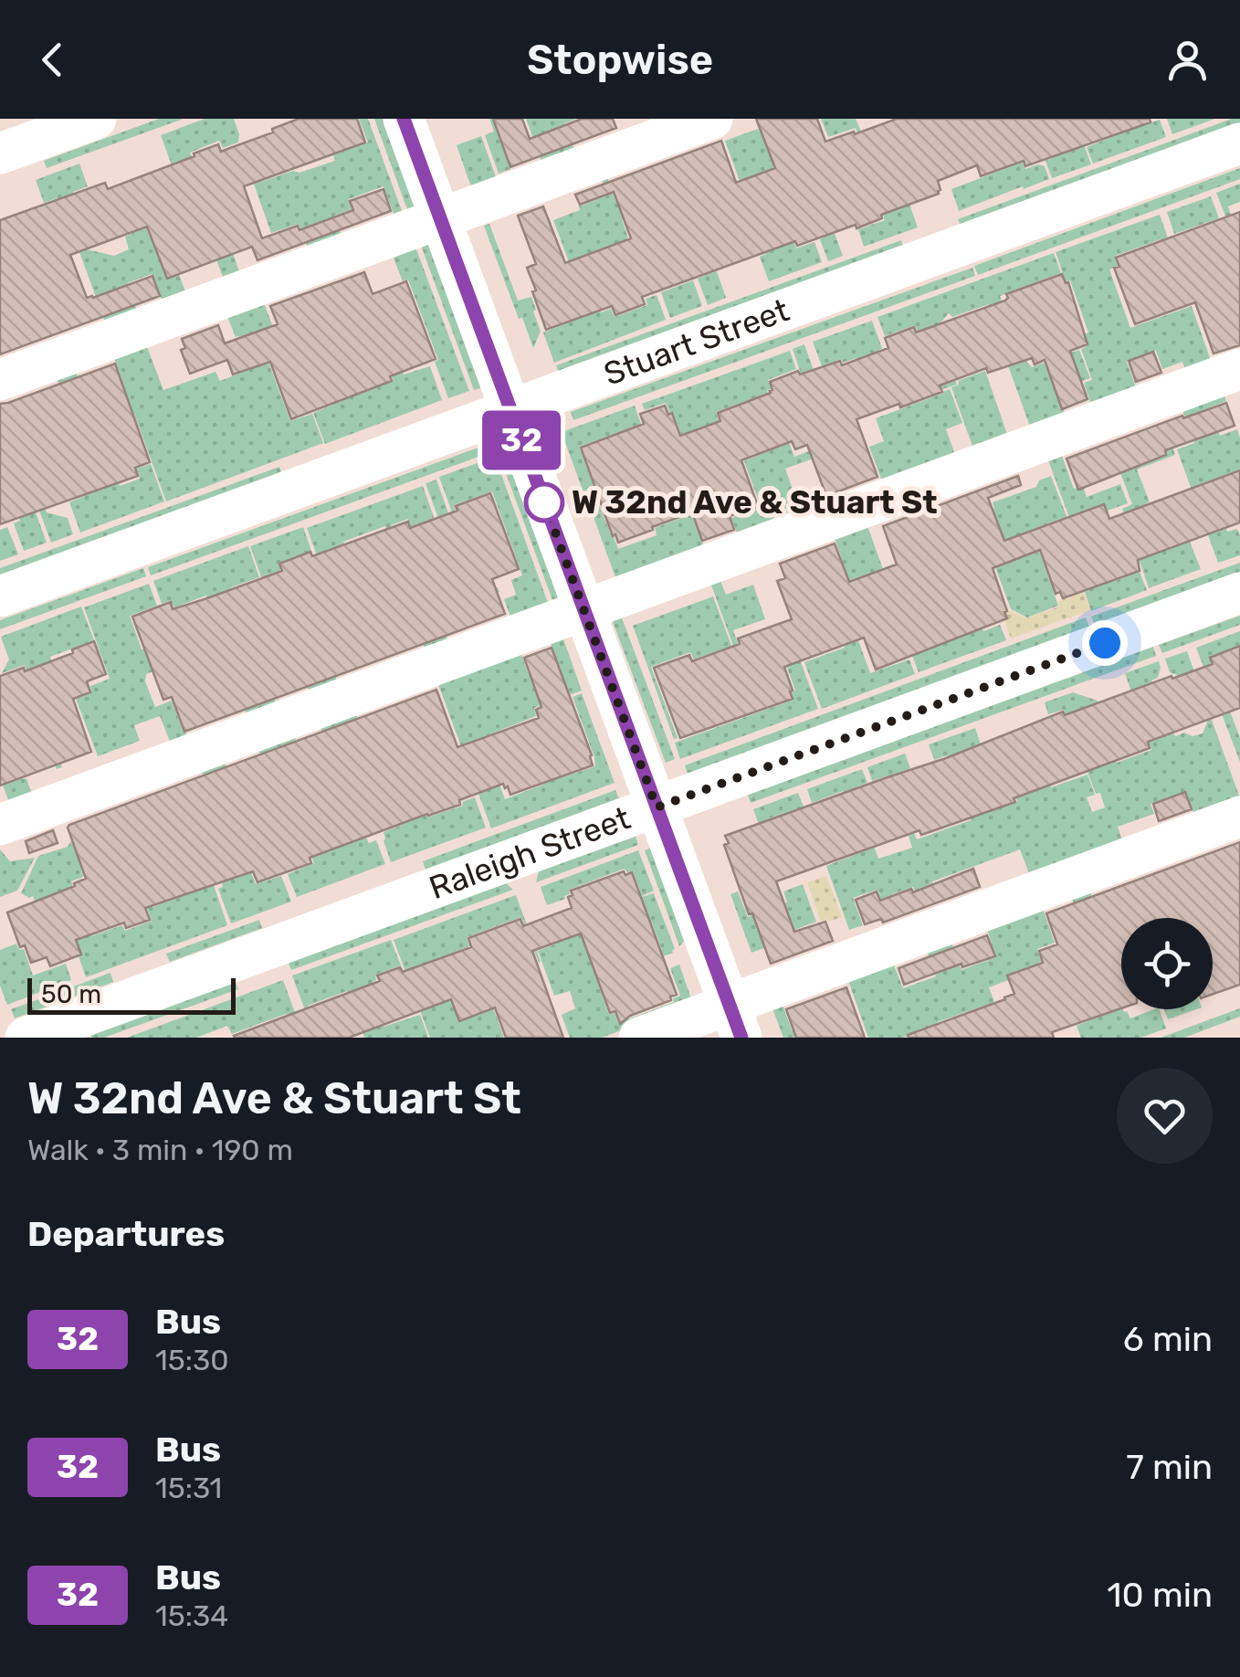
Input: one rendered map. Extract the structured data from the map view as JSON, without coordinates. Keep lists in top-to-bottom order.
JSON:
{
  "streets": {
    "street": ["Stuart Street", "Raleigh Street"]
  },
  "places": ["W 32nd Ave & Stuart St"],
  "lines": ["bus line 32"],
  "scale_bar": "50 m",
  "page": {
    "header": "Stopwise",
    "on_map": "32",
    "scale": "50 m",
    "heading": [
      ["W 32nd Ave & Stuart St", "Walk · 3 min · 190 m"],
      "Departures"
    ],
    "list": [
      {
        "mark": "32",
        "name": "Bus",
        "note": "15:30",
        "value": "6 min"
      },
      {
        "mark": "32",
        "name": "Bus",
        "note": "15:31",
        "value": "7 min"
      },
      {
        "mark": "32",
        "name": "Bus",
        "note": "15:34",
        "value": "10 min"
      }
    ]
  }
}
